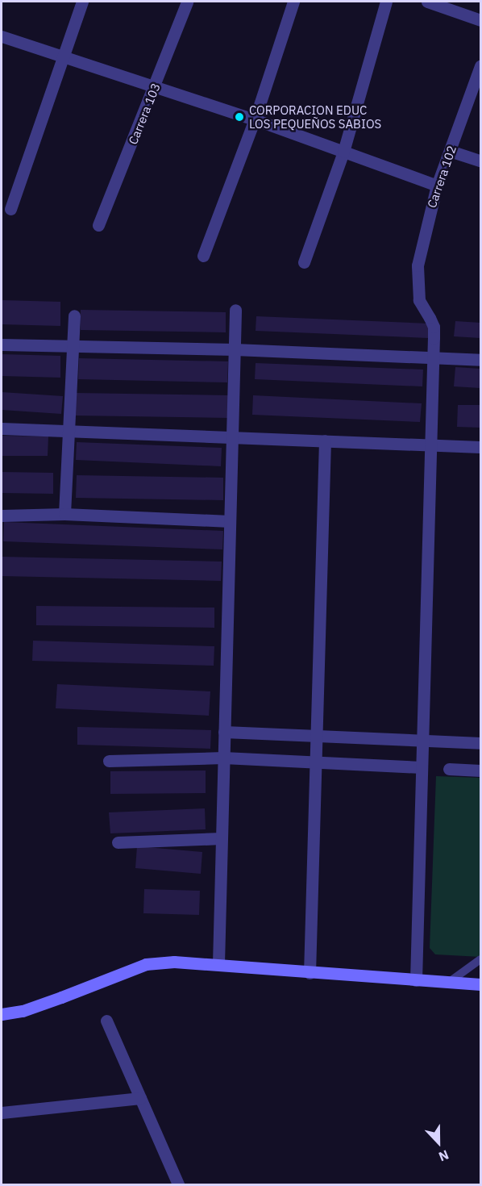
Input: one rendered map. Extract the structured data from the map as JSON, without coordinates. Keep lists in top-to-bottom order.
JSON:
{
  "streets": {
    "street": ["Carrera 103", "Carrera 102"]
  },
  "places": ["CORPORACION EDUC LOS PEQUEÑOS SABIOS"],
  "north": "bottom"
}
